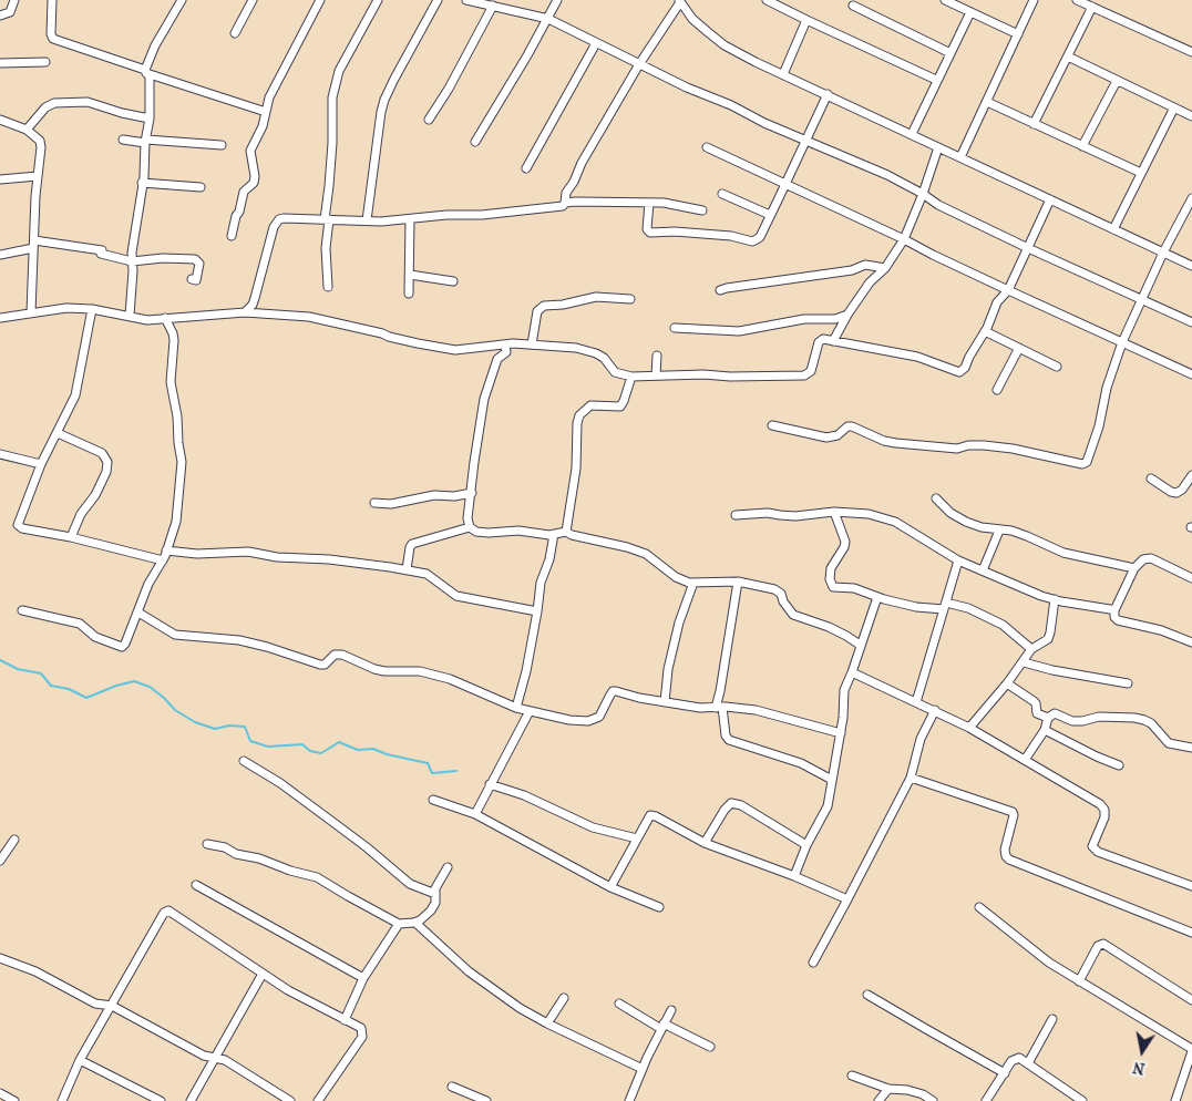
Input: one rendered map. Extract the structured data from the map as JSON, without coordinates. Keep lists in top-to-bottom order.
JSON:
{
  "north": "bottom"
}
